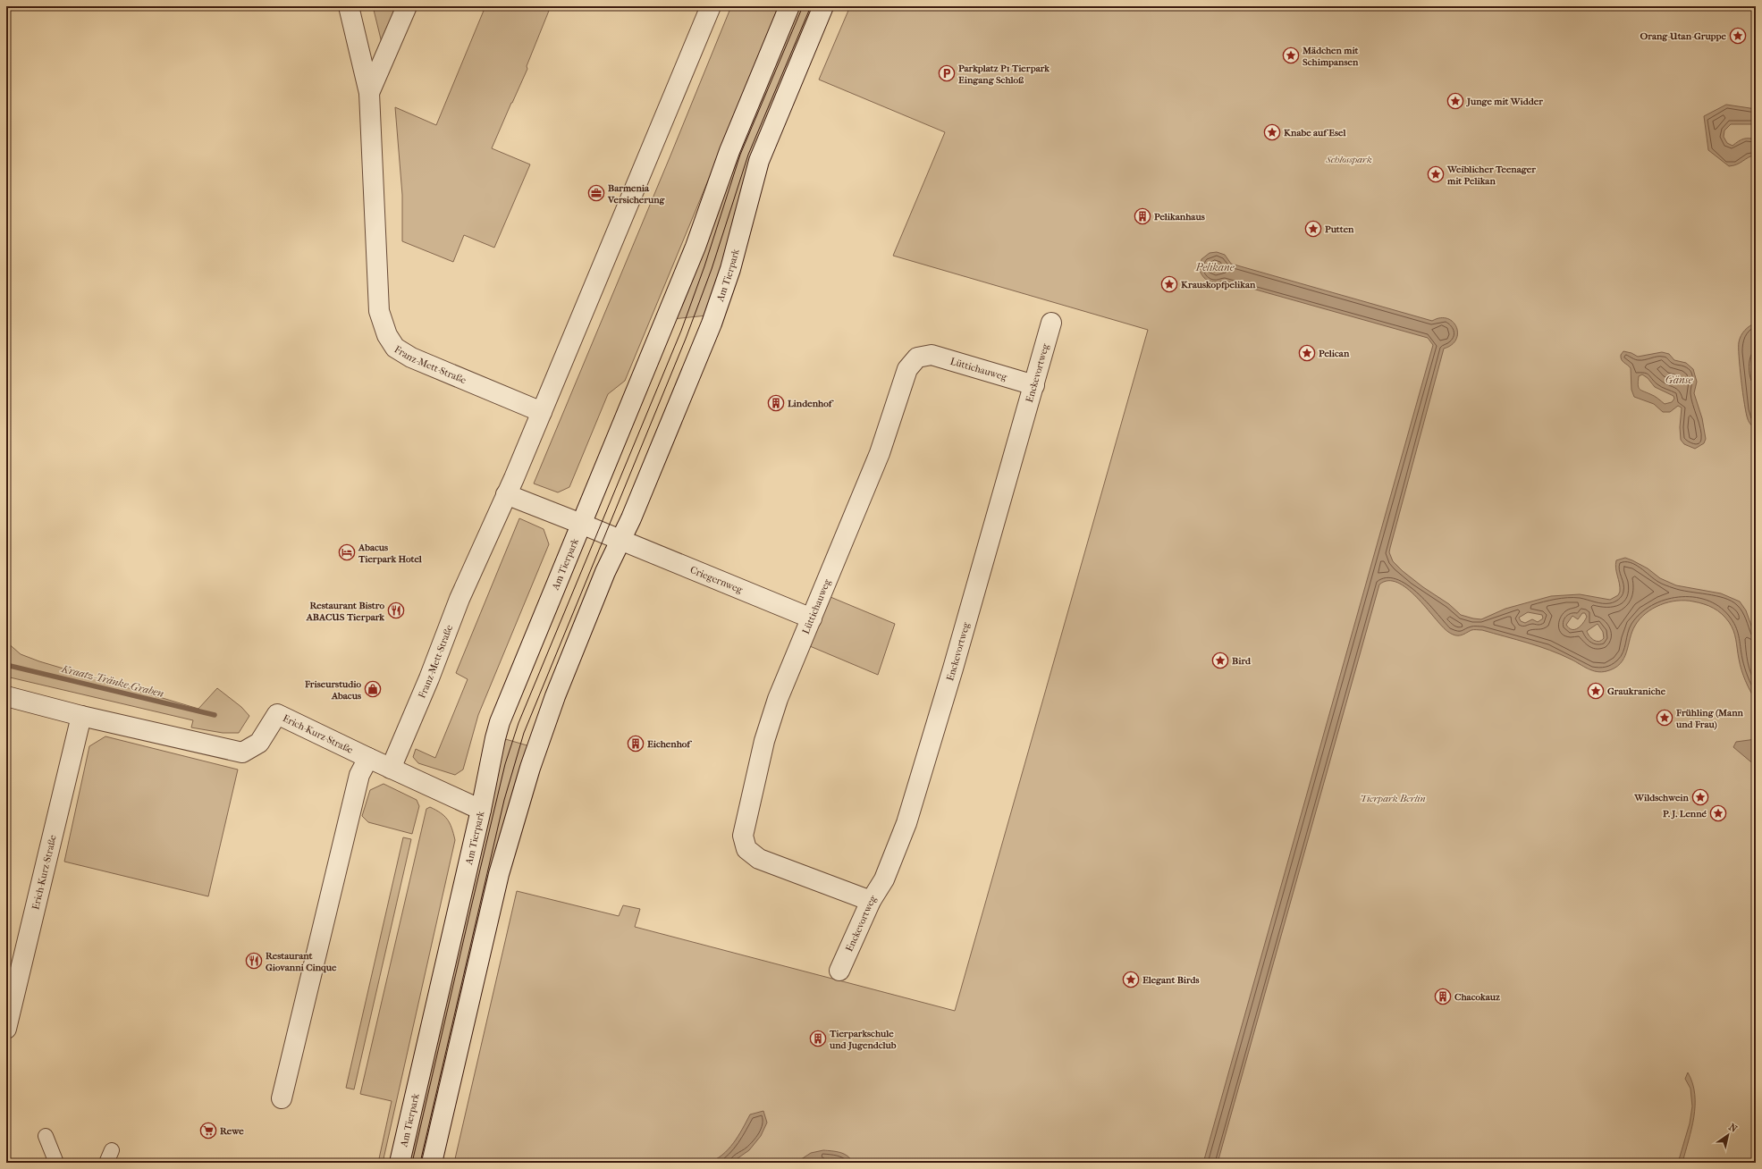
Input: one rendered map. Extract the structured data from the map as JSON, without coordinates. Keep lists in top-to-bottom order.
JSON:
{
  "streets": {
    "street": [
      "Am Tierpark",
      "Franz-Mett-Straße",
      "Lüttichauweg",
      "Enckevortweg",
      "Criegernweg",
      "Erich-Kurz-Straße"
    ]
  },
  "crossings": [
    ["Am Tierpark", "Criegernweg"],
    ["Am Tierpark", "Erich-Kurz-Straße"],
    ["Franz-Mett-Straße", "Erich-Kurz-Straße"],
    ["Lüttichauweg", "Enckevortweg"],
    ["Lüttichauweg", "Criegernweg"]
  ],
  "water": ["Pelikane", "Gänse", "Kraatz-Tränke-Graben"],
  "parks": ["Schlosspark", "Tierpark Berlin"],
  "places": {
    "place": [
      "Orang-Utan-Gruppe",
      "Mädchen mit Schimpansen",
      "Junge mit Widder",
      "Knabe auf Esel",
      "Weiblicher Teenager mit Pelikan",
      "Putten",
      "Krauskopfpelikan",
      "Pelican",
      "Bird",
      "Graukraniche",
      "Frühling (Mann und Frau)",
      "Wildschwein",
      "P. J. Lenné",
      "Elegant Birds"
    ],
    "parking": ["Parkplatz P1 Tierpark Eingang Schloß"],
    "office": ["Barmenia Versicherung"],
    "building": [
      "Pelikanhaus",
      "Lindenhof",
      "Eichenhof",
      "Chacokauz",
      "Tierparkschule und Jugendclub"
    ],
    "hotel": ["Abacus Tierpark Hotel"],
    "restaurant": ["Restaurant Bistro ABACUS Tierpark", "Restaurant Giovanni Cinque"],
    "shop": ["Friseurstudio Abacus"],
    "supermarket": ["Rewe"]
  },
  "north": "top right"
}
